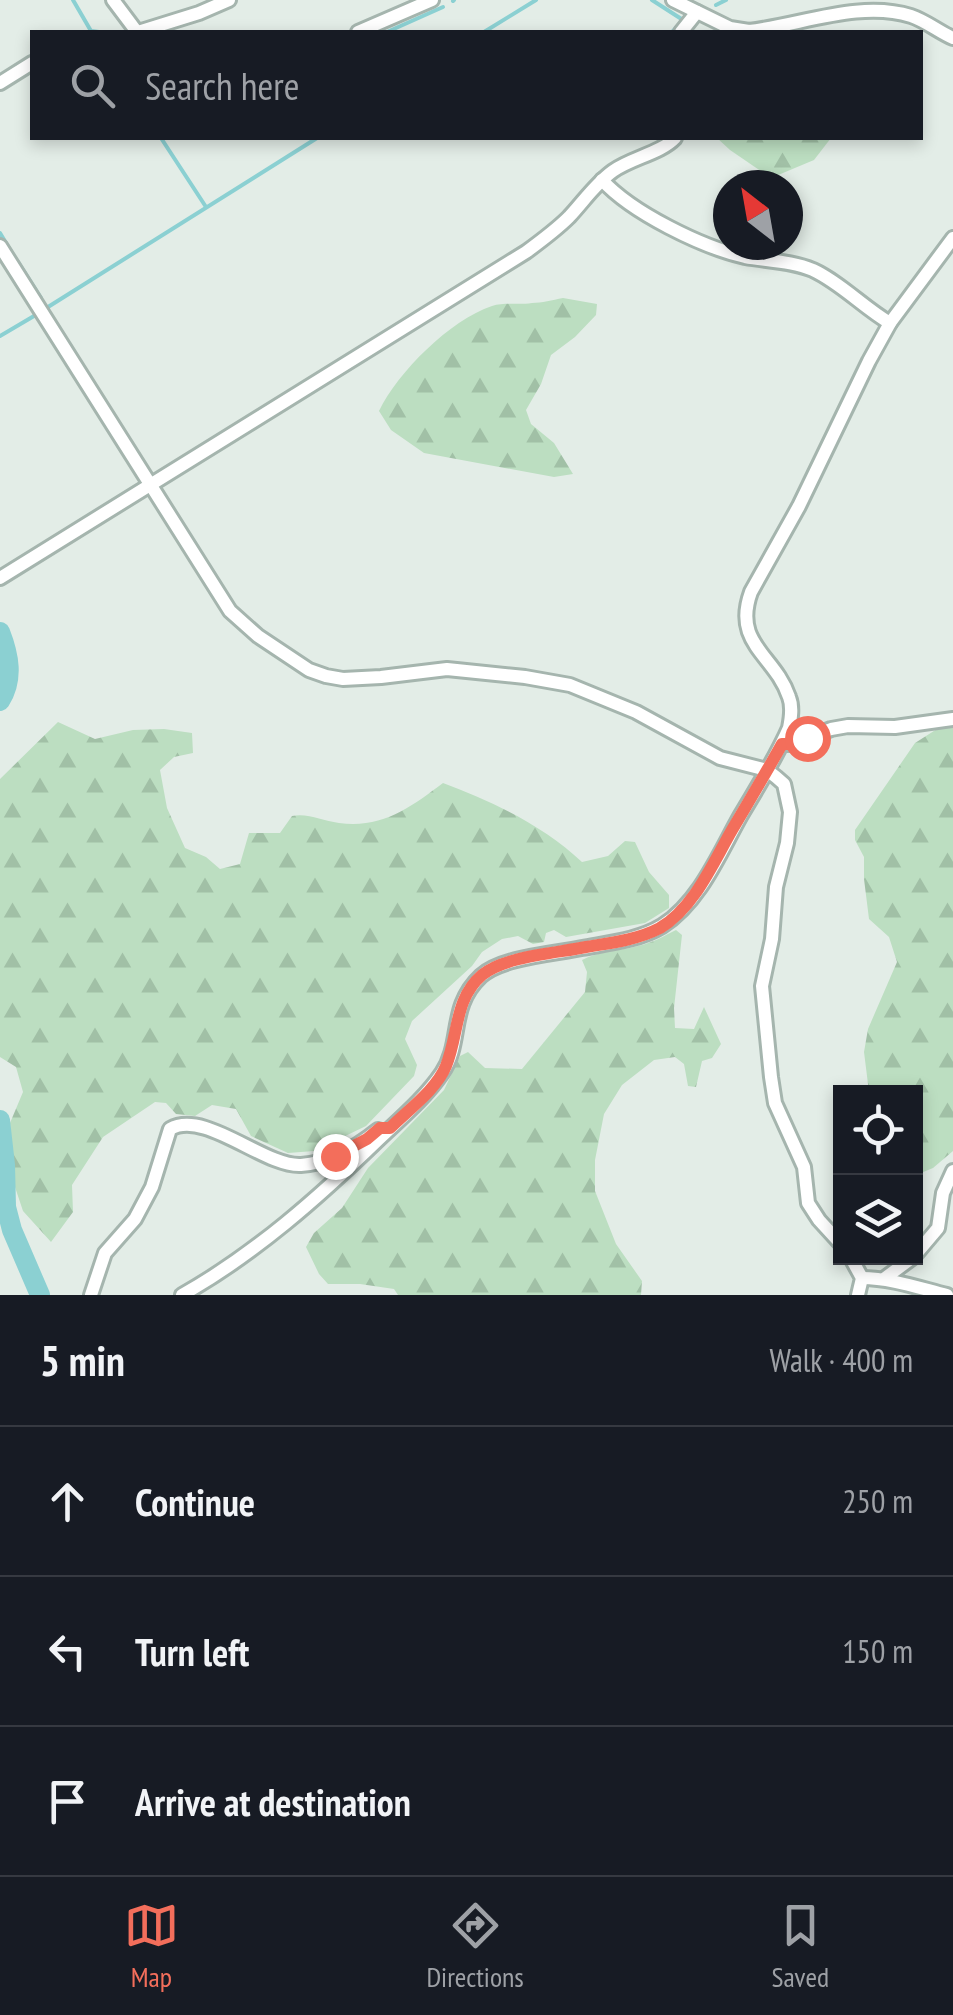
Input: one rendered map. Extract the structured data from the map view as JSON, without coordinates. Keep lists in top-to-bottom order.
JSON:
{
  "north": "top left",
  "page": {
    "search": "Search here",
    "heading": ["5 min", "Walk · 400 m"],
    "list": [
      ["Continue", "250 m"],
      ["Turn left", "150 m"],
      "Arrive at destination"
    ],
    "nav": ["Map", "Directions", "Saved"]
  }
}
